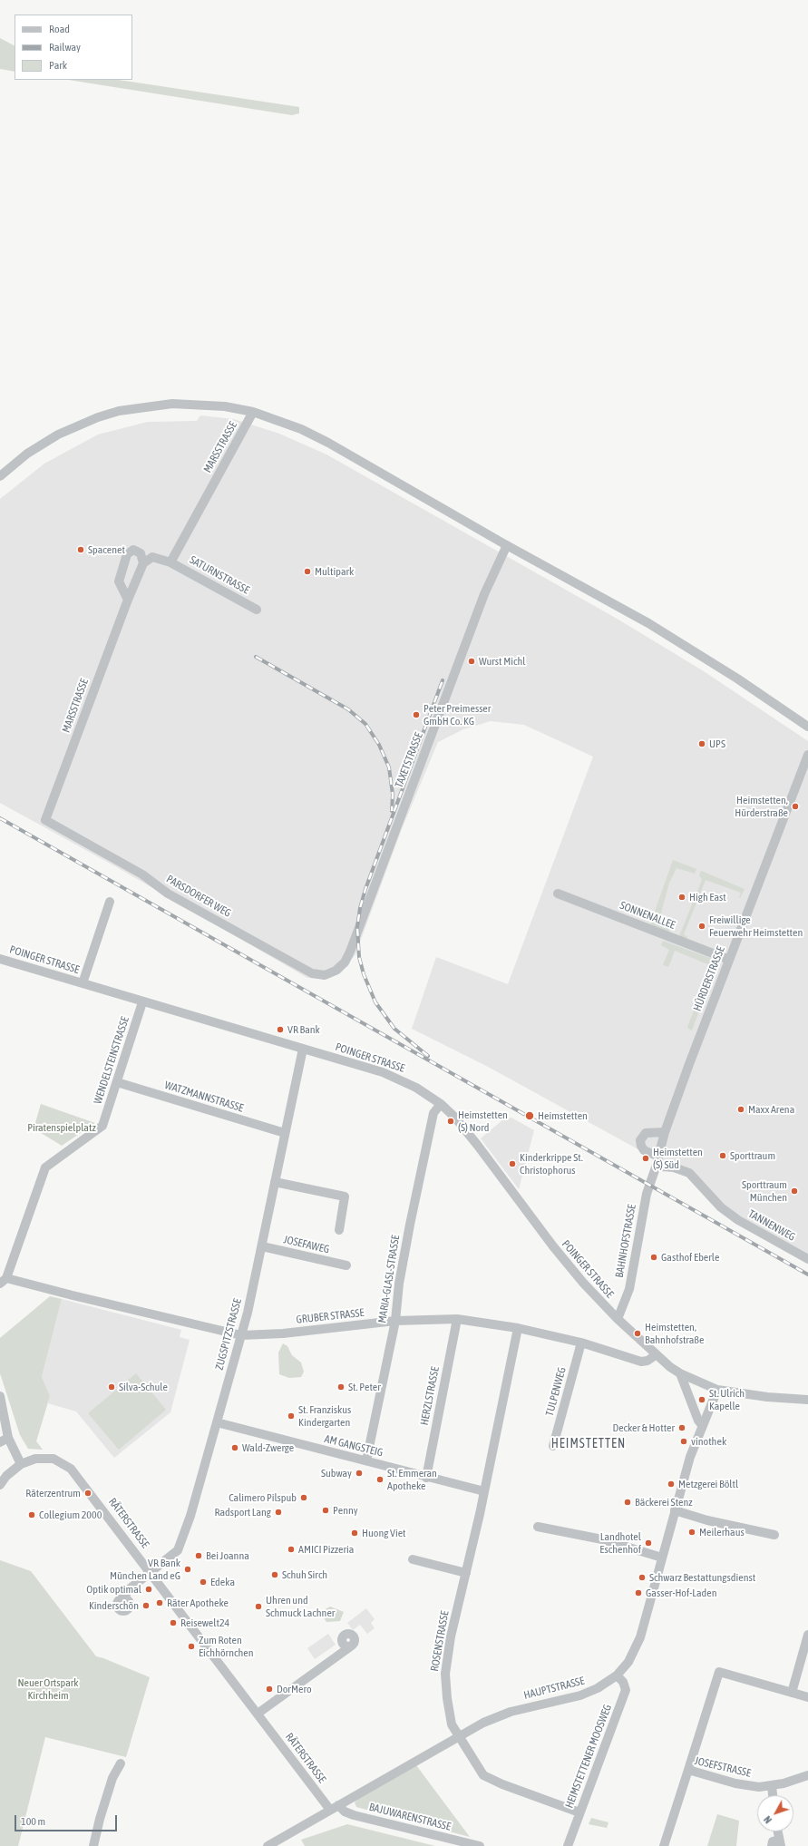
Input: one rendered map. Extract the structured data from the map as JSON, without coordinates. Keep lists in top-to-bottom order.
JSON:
{
  "streets": {
    "street": [
      "MARSSTRASSE",
      "SATURNSTRASSE",
      "TAXETSTRASSE",
      "PARSDORFER WEG",
      "SONNENALLEE",
      "POINGER STRASSE",
      "HÜRDERSTRASSE",
      "WENDELSTEINSTRASSE",
      "WATZMANNSTRASSE",
      "TANNENWEG",
      "BAHNHOFSTRASSE",
      "JOSEFAWEG",
      "MARIA-GLASL-STRASSE",
      "GRUBER STRASSE",
      "ZUGSPITZSTRASSE",
      "TULPENWEG",
      "HERZLSTRASSE",
      "AM GANGSTEIG",
      "RÄTERSTRASSE",
      "ROSENSTRASSE",
      "HAUPTSTRASSE",
      "HEIMSTETTENER MOOSWEG",
      "JOSEFSTRASSE",
      "BAJUWARENSTRASSE"
    ]
  },
  "crossings": [
    ["MARSSTRASSE", "SATURNSTRASSE"],
    ["MARSSTRASSE", "PARSDORFER WEG"],
    ["TAXETSTRASSE", "PARSDORFER WEG"],
    ["SONNENALLEE", "HÜRDERSTRASSE"],
    ["POINGER STRASSE", "WENDELSTEINSTRASSE"],
    ["POINGER STRASSE", "BAHNHOFSTRASSE"],
    ["POINGER STRASSE", "MARIA-GLASL-STRASSE"],
    ["POINGER STRASSE", "ZUGSPITZSTRASSE"],
    ["HÜRDERSTRASSE", "TANNENWEG"],
    ["HÜRDERSTRASSE", "BAHNHOFSTRASSE"],
    ["WENDELSTEINSTRASSE", "WATZMANNSTRASSE"],
    ["WENDELSTEINSTRASSE", "GRUBER STRASSE"],
    ["WATZMANNSTRASSE", "ZUGSPITZSTRASSE"],
    ["TANNENWEG", "BAHNHOFSTRASSE"],
    ["JOSEFAWEG", "ZUGSPITZSTRASSE"],
    ["MARIA-GLASL-STRASSE", "GRUBER STRASSE"],
    ["MARIA-GLASL-STRASSE", "AM GANGSTEIG"],
    ["GRUBER STRASSE", "ZUGSPITZSTRASSE"],
    ["GRUBER STRASSE", "TULPENWEG"],
    ["GRUBER STRASSE", "HERZLSTRASSE"],
    ["GRUBER STRASSE", "ROSENSTRASSE"],
    ["ZUGSPITZSTRASSE", "AM GANGSTEIG"],
    ["ZUGSPITZSTRASSE", "RÄTERSTRASSE"],
    ["HERZLSTRASSE", "AM GANGSTEIG"],
    ["AM GANGSTEIG", "ROSENSTRASSE"],
    ["RÄTERSTRASSE", "HAUPTSTRASSE"],
    ["RÄTERSTRASSE", "BAJUWARENSTRASSE"],
    ["ROSENSTRASSE", "HAUPTSTRASSE"],
    ["ROSENSTRASSE", "HEIMSTETTENER MOOSWEG"],
    ["HAUPTSTRASSE", "HEIMSTETTENER MOOSWEG"],
    ["HAUPTSTRASSE", "BAJUWARENSTRASSE"]
  ],
  "districts": ["HEIMSTETTEN"],
  "parks": ["Piratenspielplatz", "Neuer Ortspark Kirchheim"],
  "places": [
    "Spacenet",
    "Multipark",
    "Wurst Michl",
    "Peter Preimesser GmbH Co. KG",
    "UPS",
    "Heimstetten, Hürderstraße",
    "High East",
    "Freiwillige Feuerwehr Heimstetten",
    "VR Bank",
    "Maxx Arena",
    "Heimstetten",
    "Heimstetten (S) Nord",
    "Sporttraum",
    "Heimstetten (S) Süd",
    "Kinderkrippe St. Christophorus",
    "Sporttraum München",
    "Gasthof Eberle",
    "Heimstetten, Bahnhofstraße",
    "Silva-Schule",
    "St. Peter",
    "St. Ulrich Kapelle",
    "St. Franziskus Kindergarten",
    "Decker & Hotter",
    "vinothek",
    "Wald-Zwerge",
    "Subway",
    "St. Emmeran Apotheke",
    "Metzgerei Böltl",
    "Räterzentrum",
    "Calimero Pilspub",
    "Bäckerei Stenz",
    "Penny",
    "Radsport Lang",
    "Collegium 2000",
    "Meilerhaus",
    "Huong Viet",
    "Landhotel Eschenhof",
    "AMICI Pizzeria",
    "Bei Joanna",
    "VR Bank München Land eG",
    "Schuh Sirch",
    "Schwarz Bestattungsdienst",
    "Edeka",
    "Optik optimal",
    "Gasser-Hof-Laden",
    "Räter Apotheke",
    "Kinderschön",
    "Uhren und Schmuck Lachner",
    "Reisewelt24",
    "Zum Roten Eichhörnchen",
    "DorMero"
  ],
  "legend": ["Road", "Railway", "Park"],
  "scale_bar": "100 m",
  "north": "bottom left"
}
